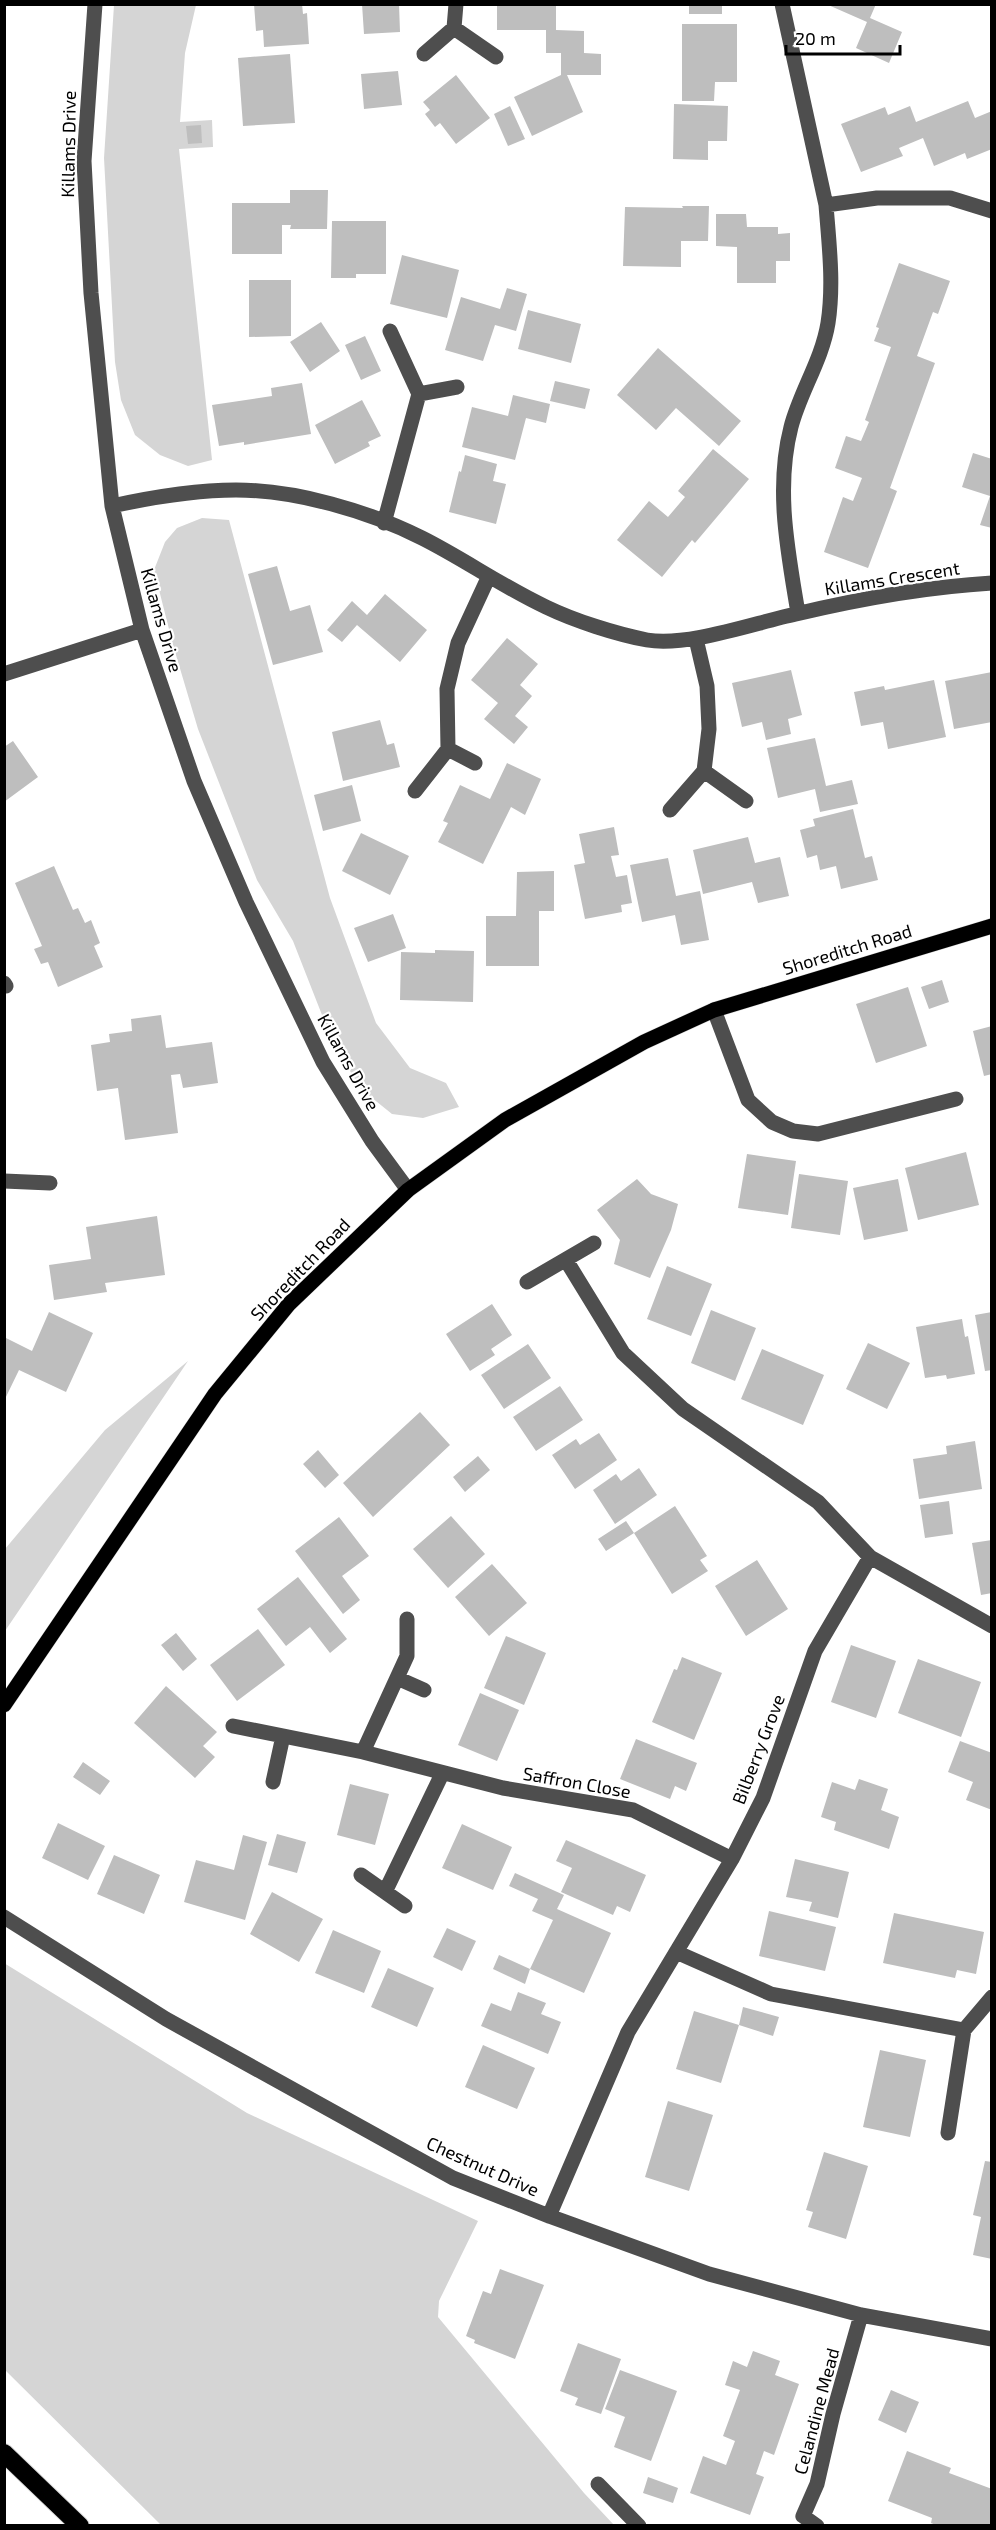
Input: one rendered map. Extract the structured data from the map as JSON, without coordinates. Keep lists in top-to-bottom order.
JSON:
{
  "streets": {
    "main road": ["Shoreditch Road"],
    "street": [
      "Killams Drive",
      "Killams Crescent",
      "Bilberry Grove",
      "Saffron Close",
      "Chestnut Drive",
      "Celandine Mead"
    ]
  },
  "crossings": [
    ["Killams Drive", "Killams Crescent"],
    ["Killams Drive", "Shoreditch Road"],
    ["Bilberry Grove", "Saffron Close"],
    ["Bilberry Grove", "Chestnut Drive"],
    ["Chestnut Drive", "Celandine Mead"]
  ],
  "scale_bar": "20 m"
}
